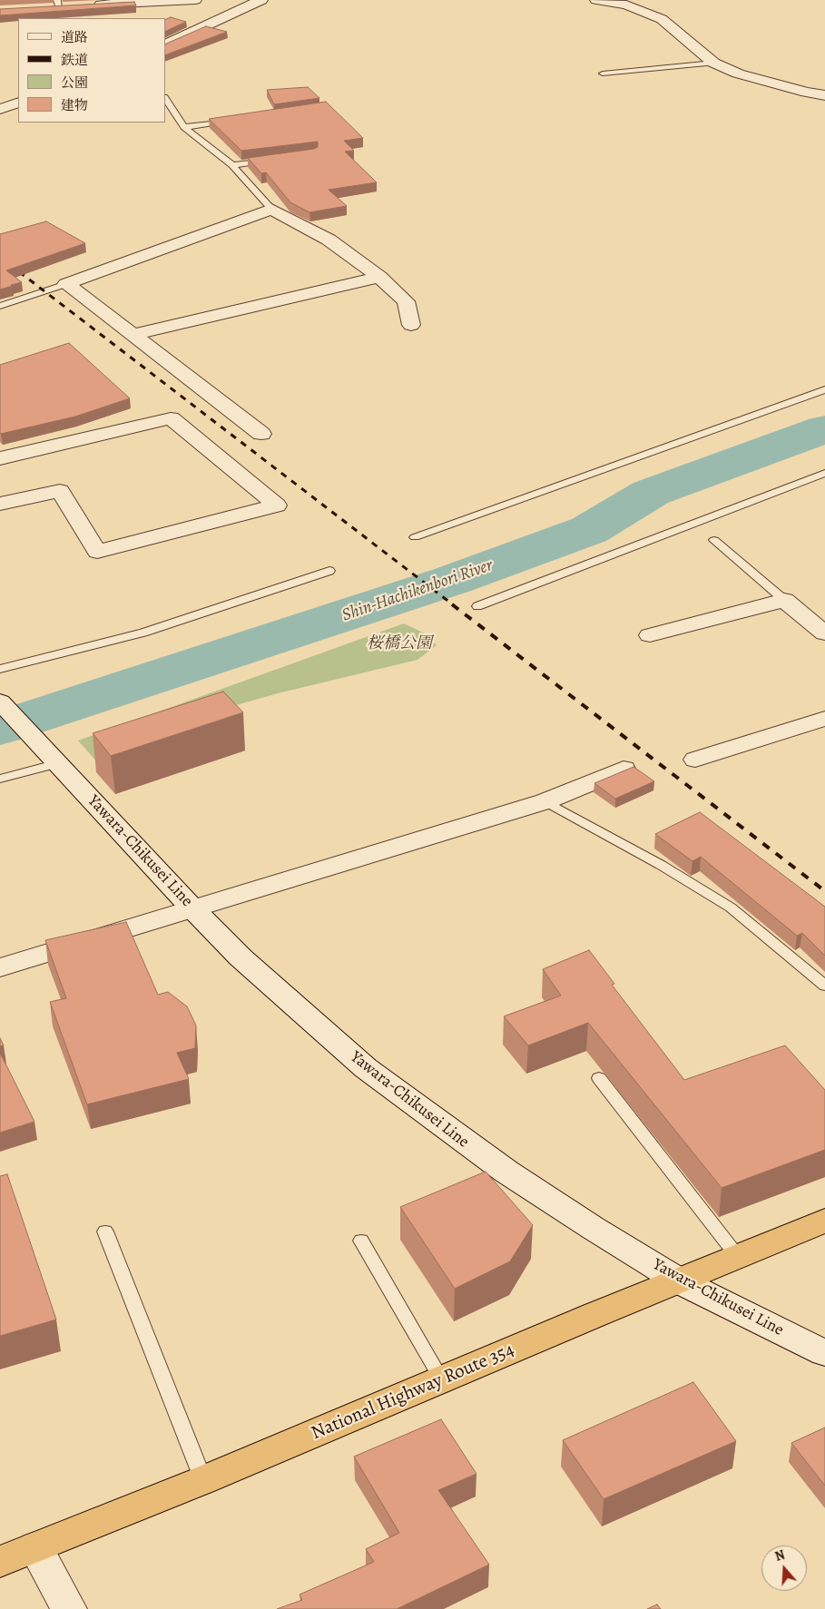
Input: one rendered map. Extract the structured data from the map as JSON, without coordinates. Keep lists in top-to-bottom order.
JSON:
{
  "streets": {
    "highway": ["National Highway Route 354"],
    "street": ["Yawara-Chikusei Line"]
  },
  "crossings": [
    ["Yawara-Chikusei Line", "National Highway Route 354"]
  ],
  "water": ["Shin-Hachikenbori River"],
  "parks": ["桜橋公園"],
  "legend": [
    "道路",
    "鉄道",
    "公園",
    "建物"
  ],
  "north": "top"
}
